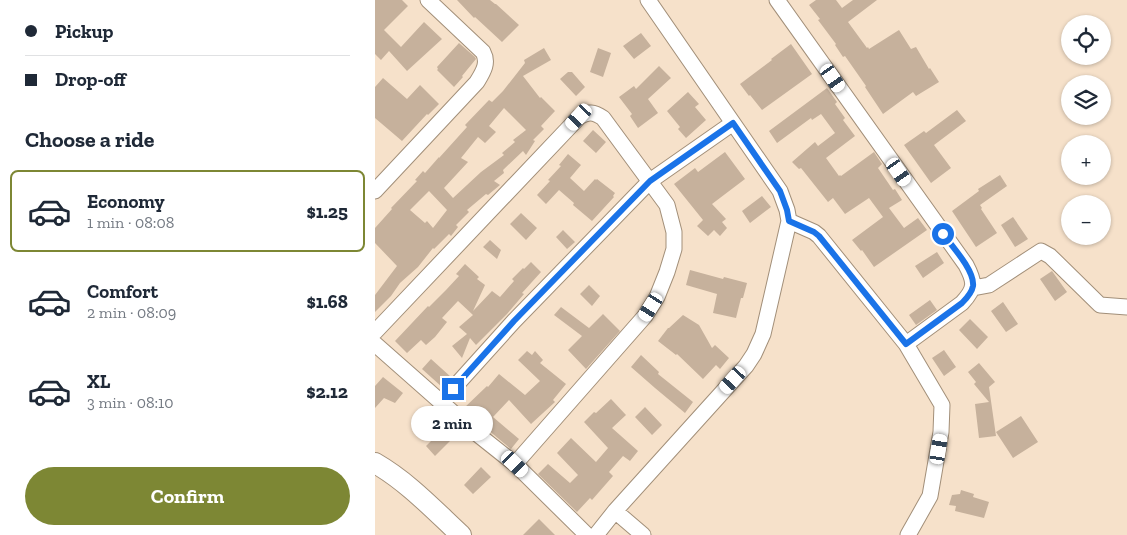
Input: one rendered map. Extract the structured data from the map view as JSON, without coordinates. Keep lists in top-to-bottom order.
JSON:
{
  "page": {
    "banner": ["Pickup", "Drop-off"],
    "map_buttons": ["+", "−"],
    "heading": "Choose a ride",
    "list": [
      {
        "name": "Economy",
        "note": "1 min · 08:08",
        "value": "$1.25"
      },
      {
        "name": "Comfort",
        "note": "2 min · 08:09",
        "value": "$1.68"
      },
      {
        "name": "XL",
        "note": "3 min · 08:10",
        "value": "$2.12"
      }
    ],
    "bubble": "2 min",
    "buttons": "Confirm"
  }
}
